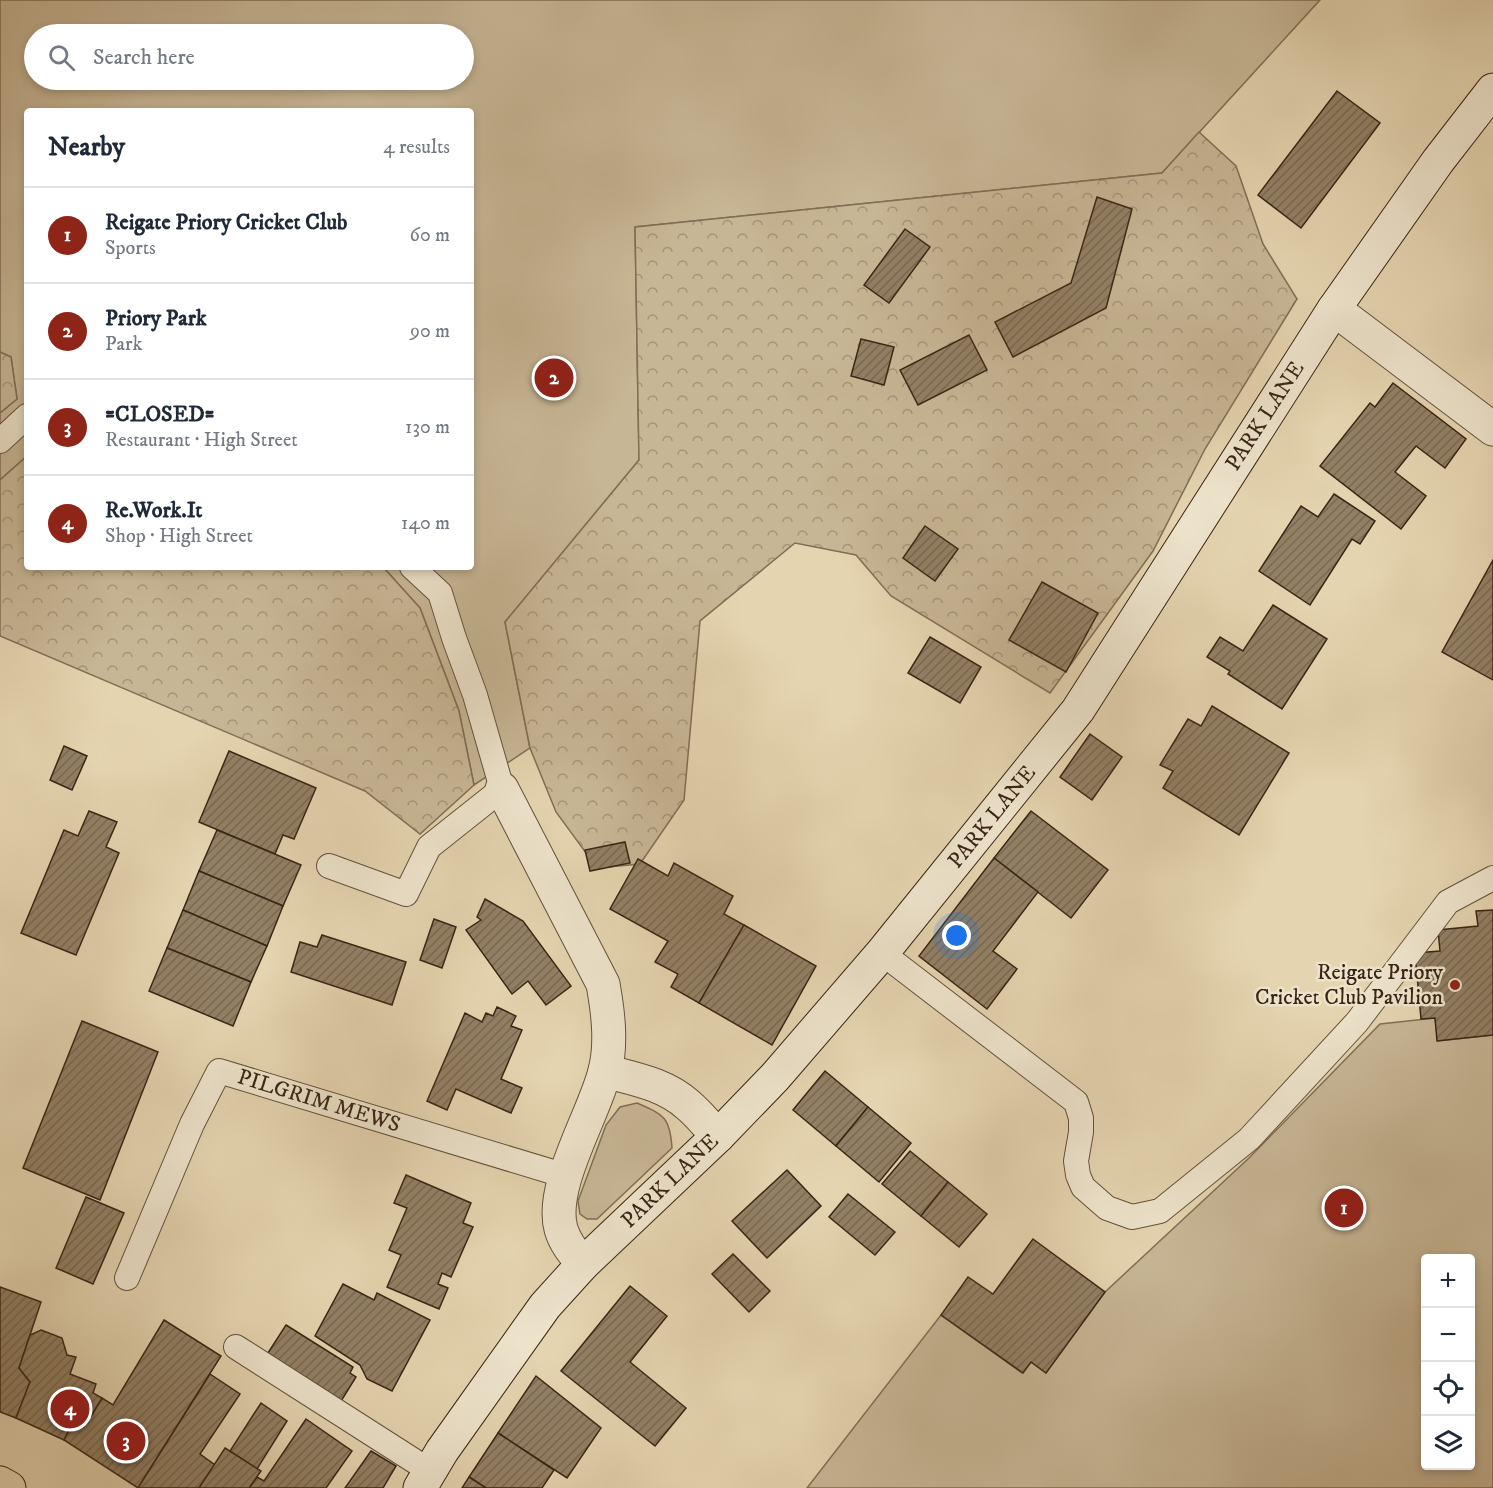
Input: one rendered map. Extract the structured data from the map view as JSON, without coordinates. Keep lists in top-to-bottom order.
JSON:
{
  "streets": {
    "street": ["PARK LANE"],
    "lane": ["PILGRIM MEWS"]
  },
  "places": ["Reigate Priory Cricket Club Pavilion"],
  "page": {
    "search": "Search here",
    "heading": ["Nearby", "4 results"],
    "list": [
      {
        "mark": "1",
        "name": "Reigate Priory Cricket Club",
        "note": "Sports",
        "value": "60 m"
      },
      {
        "mark": "2",
        "name": "Priory Park",
        "note": "Park",
        "value": "90 m"
      },
      {
        "mark": "3",
        "name": "=CLOSED=",
        "note": "Restaurant · High Street",
        "value": "130 m"
      },
      {
        "mark": "4",
        "name": "Re.Work.It",
        "note": "Shop · High Street",
        "value": "140 m"
      }
    ],
    "pins": [
      "2",
      "1",
      "4",
      "3"
    ],
    "map_buttons": ["+", "−"]
  }
}
